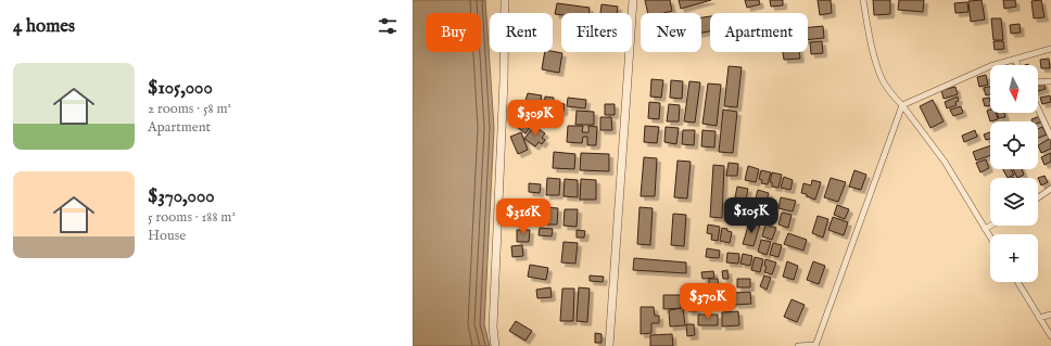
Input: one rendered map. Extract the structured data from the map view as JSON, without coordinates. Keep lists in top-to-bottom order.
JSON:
{
  "north": "bottom",
  "page": {
    "heading": "4 homes",
    "chip": [
      "Buy",
      "Rent",
      "Filters",
      "New",
      "Apartment"
    ],
    "list": [
      {
        "name": "$105,000",
        "note": "2 rooms · 58 m² · Apartment"
      },
      {
        "name": "$370,000",
        "note": "5 rooms · 188 m² · House"
      }
    ],
    "map_buttons": "+",
    "price": [
      "$309K",
      "$105K",
      "$316K",
      "$370K"
    ]
  }
}
